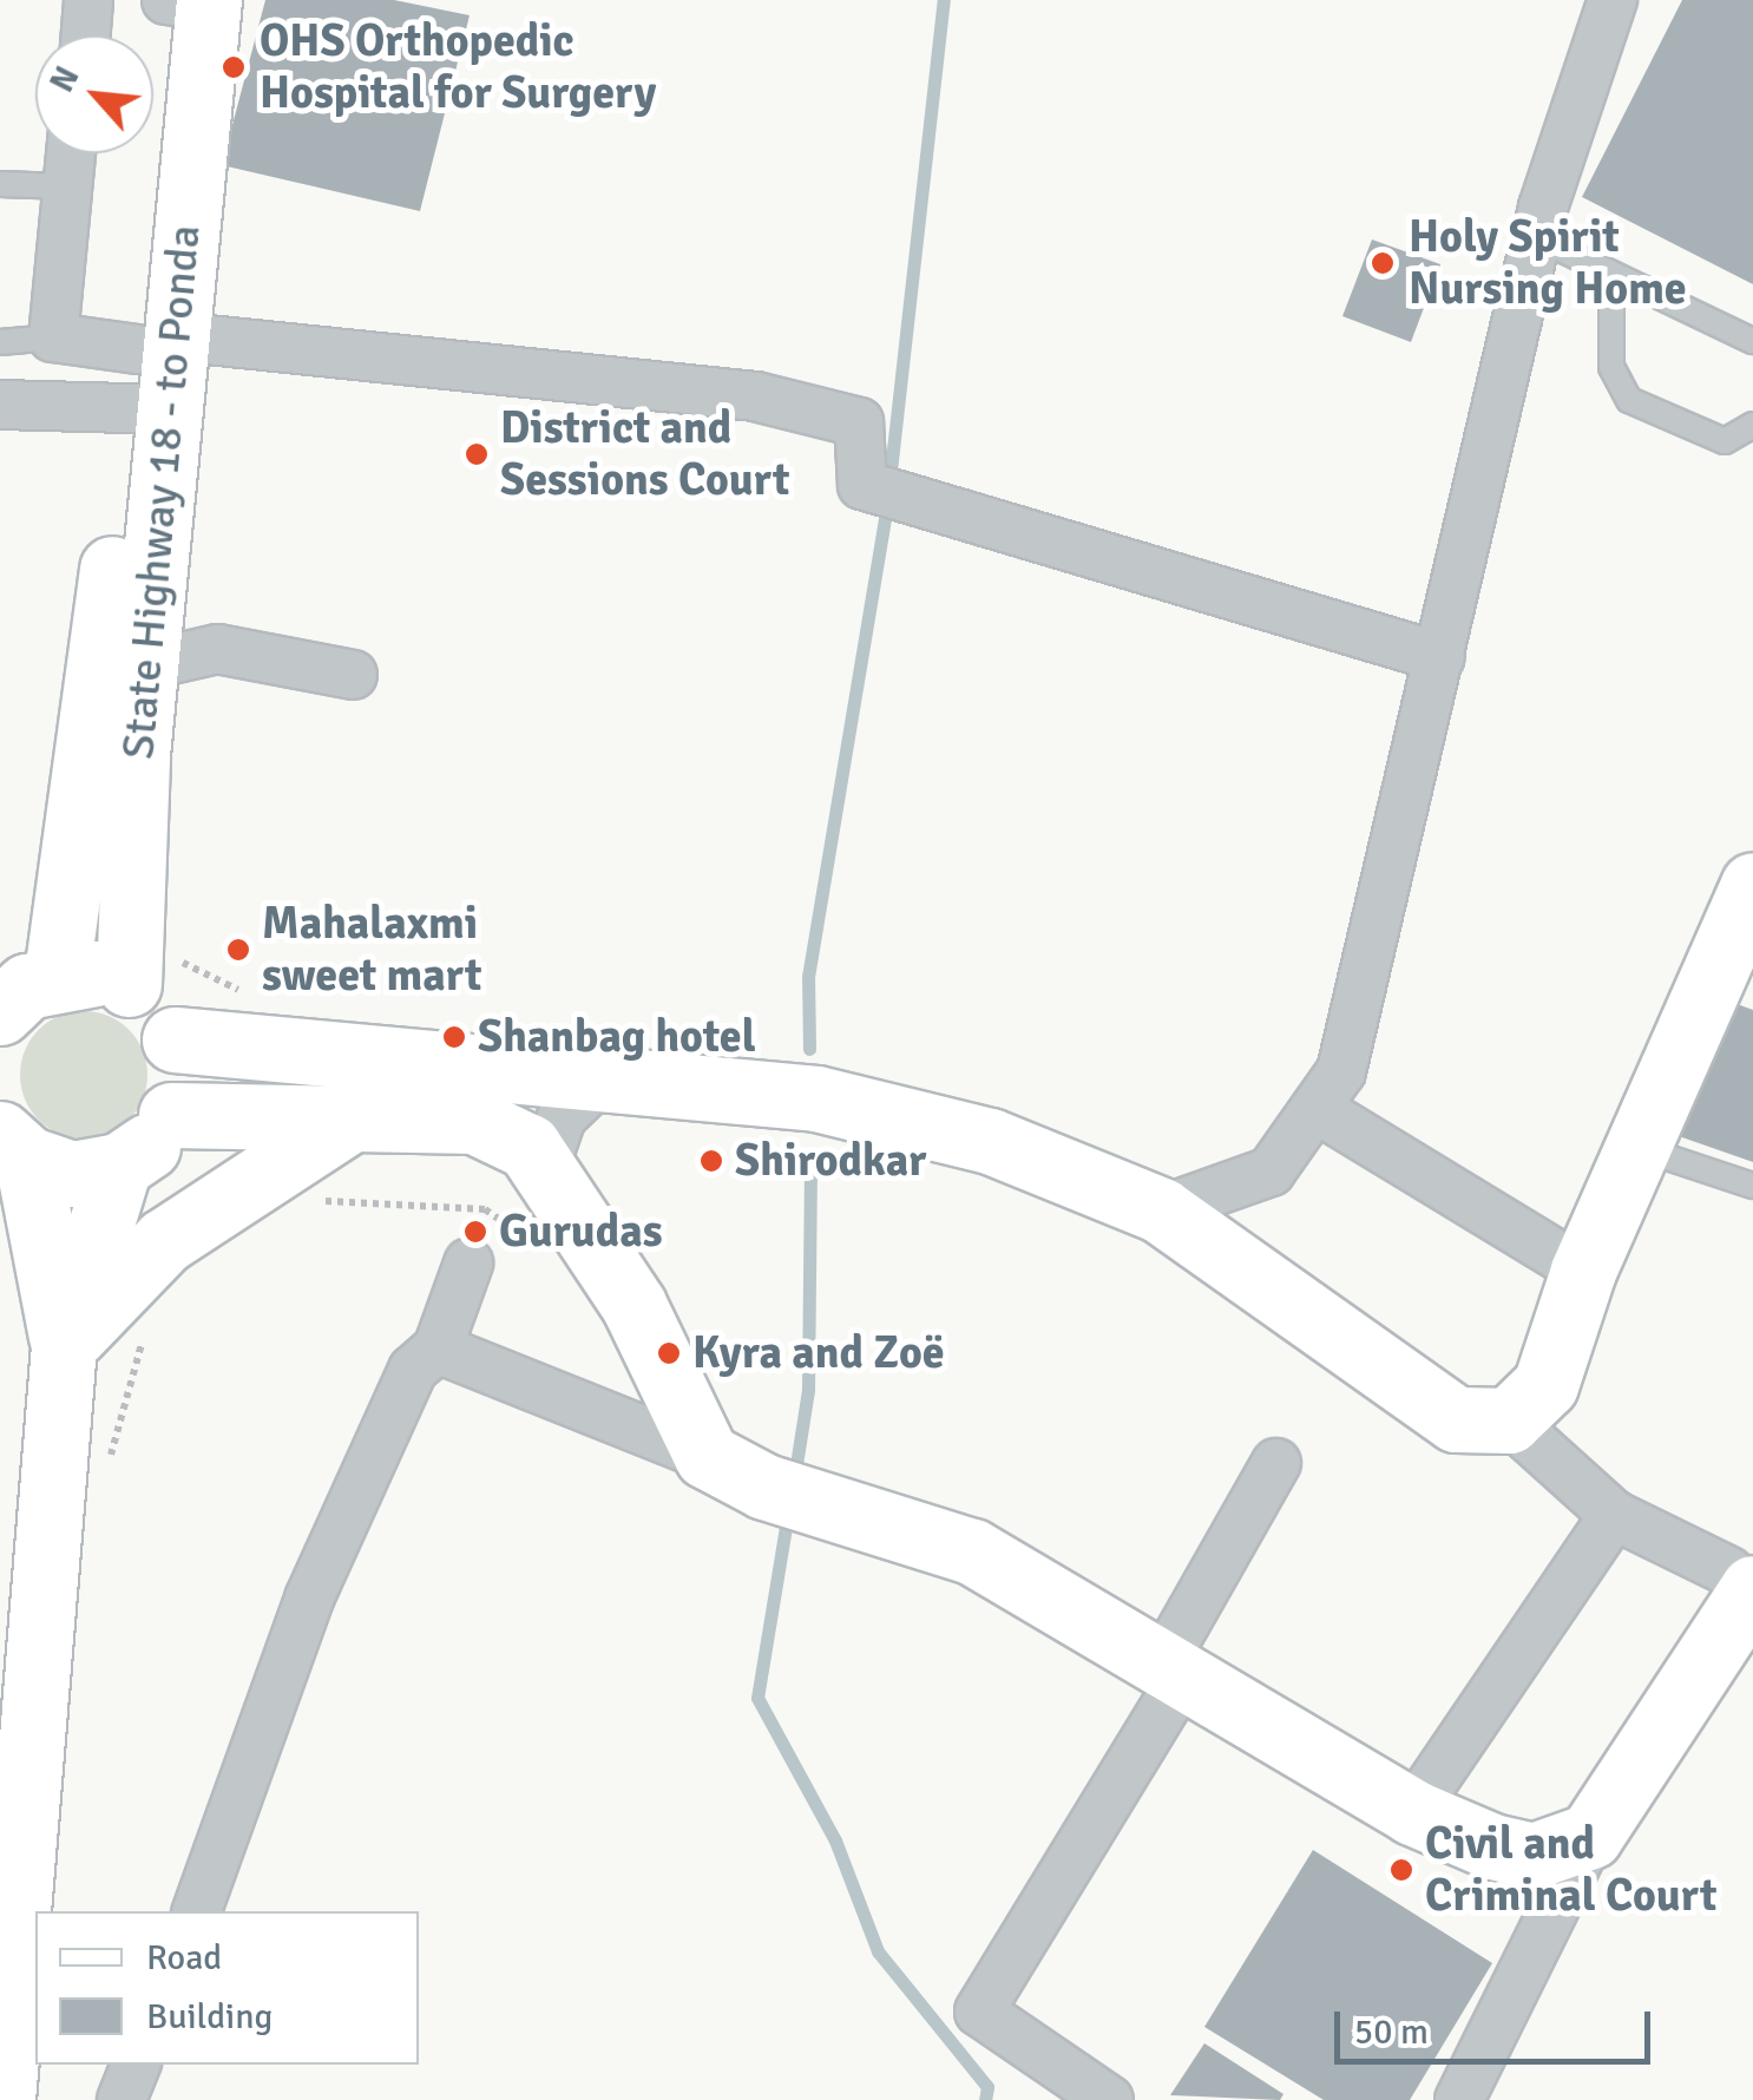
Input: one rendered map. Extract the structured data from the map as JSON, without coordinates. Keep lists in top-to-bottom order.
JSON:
{
  "streets": {
    "main road": ["State Highway 18 - to Ponda"]
  },
  "places": [
    "OHS Orthopedic Hospital for Surgery",
    "Holy Spirit Nursing Home",
    "District and Sessions Court",
    "Mahalaxmi sweet mart",
    "Shanbag hotel",
    "Shirodkar",
    "Gurudas",
    "Kyra and Zoë",
    "Civil and Criminal Court"
  ],
  "legend": ["Road", "Building"],
  "scale_bar": "50 m",
  "north": "top left"
}
